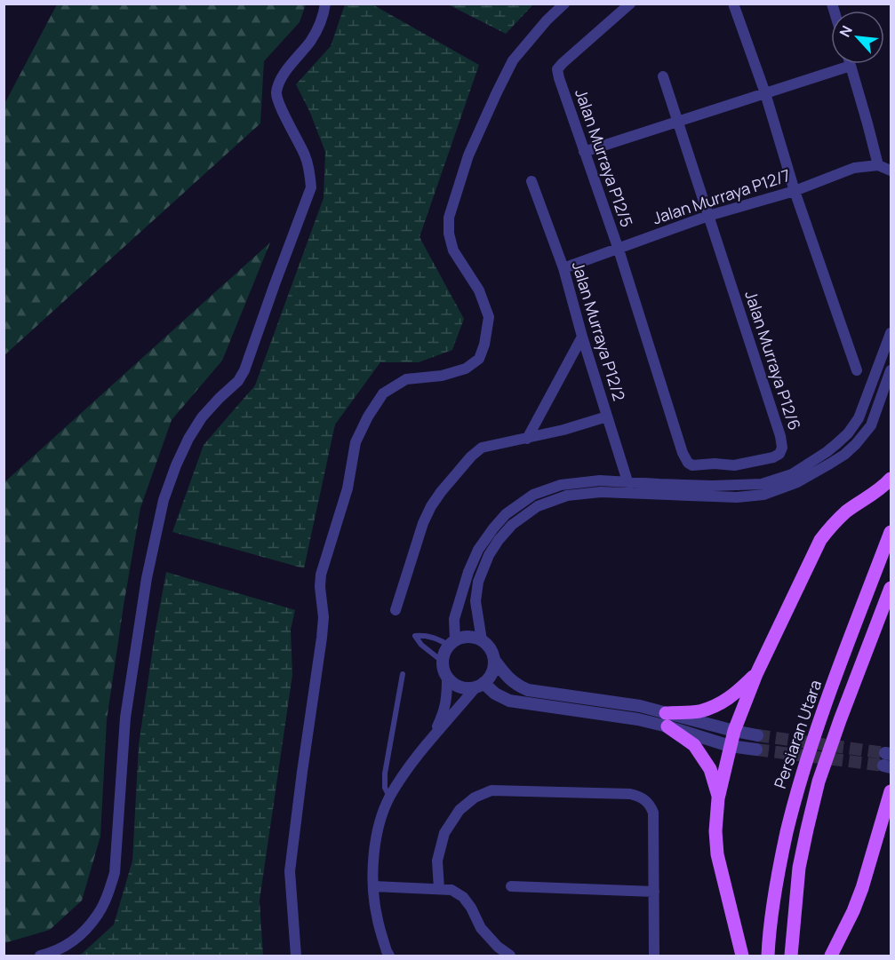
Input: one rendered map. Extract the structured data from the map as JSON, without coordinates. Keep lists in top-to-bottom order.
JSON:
{
  "streets": {
    "main road": ["Persiaran Utara"],
    "street": [
      "Jalan Murraya P12/5",
      "Jalan Murraya P12/7",
      "Jalan Murraya P12/2",
      "Jalan Murraya P12/6"
    ]
  },
  "crossings": [
    ["Jalan Murraya P12/5", "Jalan Murraya P12/7"],
    ["Jalan Murraya P12/5", "Jalan Murraya P12/6"],
    ["Jalan Murraya P12/7", "Jalan Murraya P12/2"],
    ["Jalan Murraya P12/7", "Jalan Murraya P12/6"]
  ],
  "north": "top left"
}
